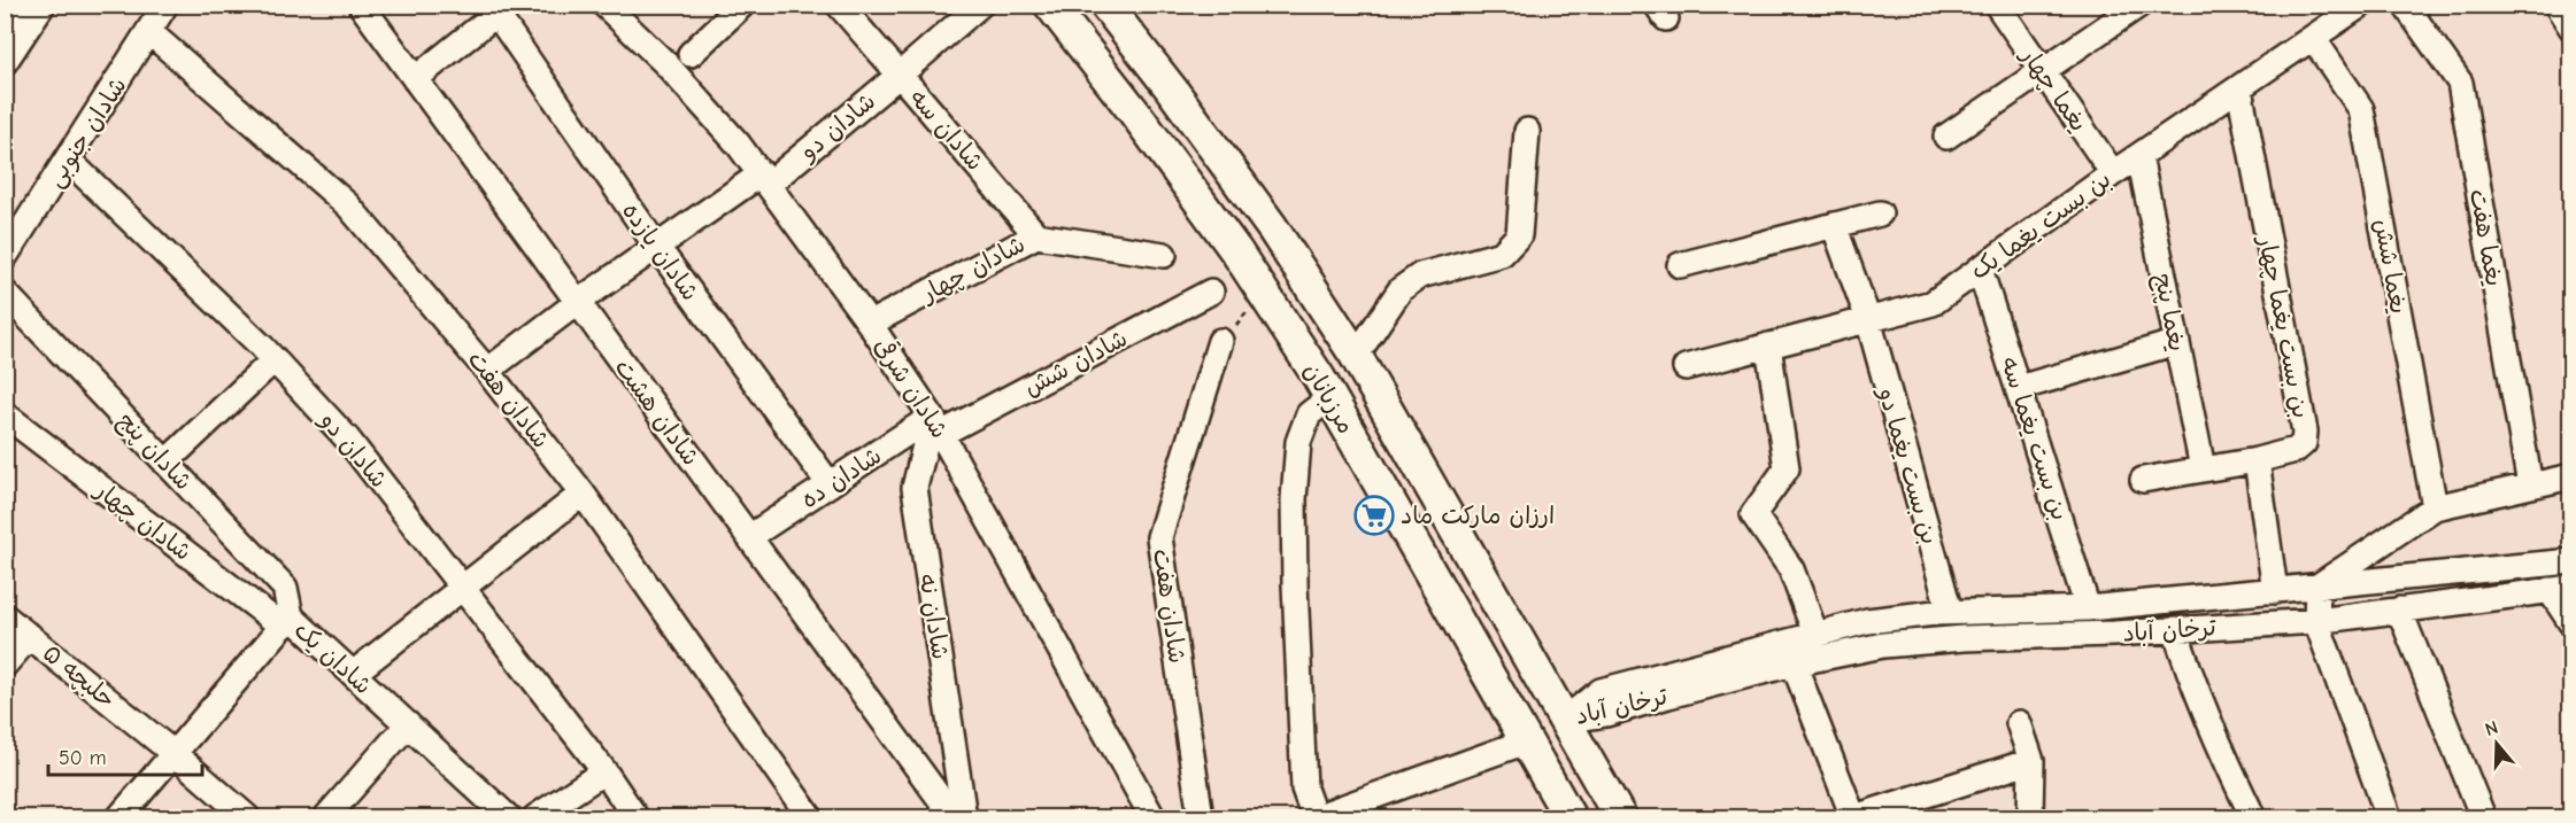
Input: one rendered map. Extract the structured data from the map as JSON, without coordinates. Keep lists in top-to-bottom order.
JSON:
{
  "streets": {
    "main road": ["مرزبانان"],
    "street": [
      "یغما چهار",
      "شادان دو",
      "شادان سه",
      "شادان جنوبی",
      "بن بست یغما یک",
      "یغما هفت",
      "شادان یازده",
      "یغما شش",
      "شادان چهار",
      "یغما پنج",
      "بن بست یغما چهار",
      "شادان شش",
      "شادان شرقی",
      "شادان هفت",
      "شادان هشت",
      "بن بست یغما سه",
      "شادان پنج",
      "بن بست یغما دو",
      "شادان ده",
      "شادان نه",
      "ترخان آباد",
      "شادان یک",
      "حلبچه ۵"
    ]
  },
  "crossings": [
    ["یغما چهار", "بن بست یغما یک"],
    ["شادان دو", "شادان سه"],
    ["شادان دو", "شادان جنوبی"],
    ["شادان دو", "شادان یازده"],
    ["شادان دو", "شادان شرقی"],
    ["شادان دو", "شادان هفت"],
    ["شادان دو", "شادان هشت"],
    ["شادان سه", "شادان چهار"],
    ["شادان جنوبی", "شادان هفت"],
    ["بن بست یغما یک", "یغما شش"],
    ["بن بست یغما یک", "یغما پنج"],
    ["بن بست یغما یک", "بن بست یغما چهار"],
    ["بن بست یغما یک", "بن بست یغما سه"],
    ["بن بست یغما یک", "بن بست یغما دو"],
    ["شادان یازده", "شادان ده"],
    ["شادان چهار", "شادان شرقی"],
    ["شادان چهار", "شادان پنج"],
    ["شادان چهار", "شادان یک"],
    ["یغما پنج", "بن بست یغما چهار"],
    ["شادان شش", "شادان شرقی"],
    ["شادان شش", "شادان ده"],
    ["شادان شش", "شادان نه"],
    ["شادان شرقی", "شادان ده"],
    ["شادان شرقی", "شادان نه"],
    ["مرزبانان", "ترخان آباد"],
    ["شادان هشت", "شادان ده"],
    ["بن بست یغما سه", "ترخان آباد"],
    ["شادان پنج", "شادان یک"],
    ["بن بست یغما دو", "ترخان آباد"],
    ["شادان ده", "شادان نه"],
    ["شادان یک", "حلبچه ۵"]
  ],
  "places": {
    "supermarket": ["ارزان مارکت ماد"]
  },
  "scale_bar": "50 m",
  "north": "top"
}
